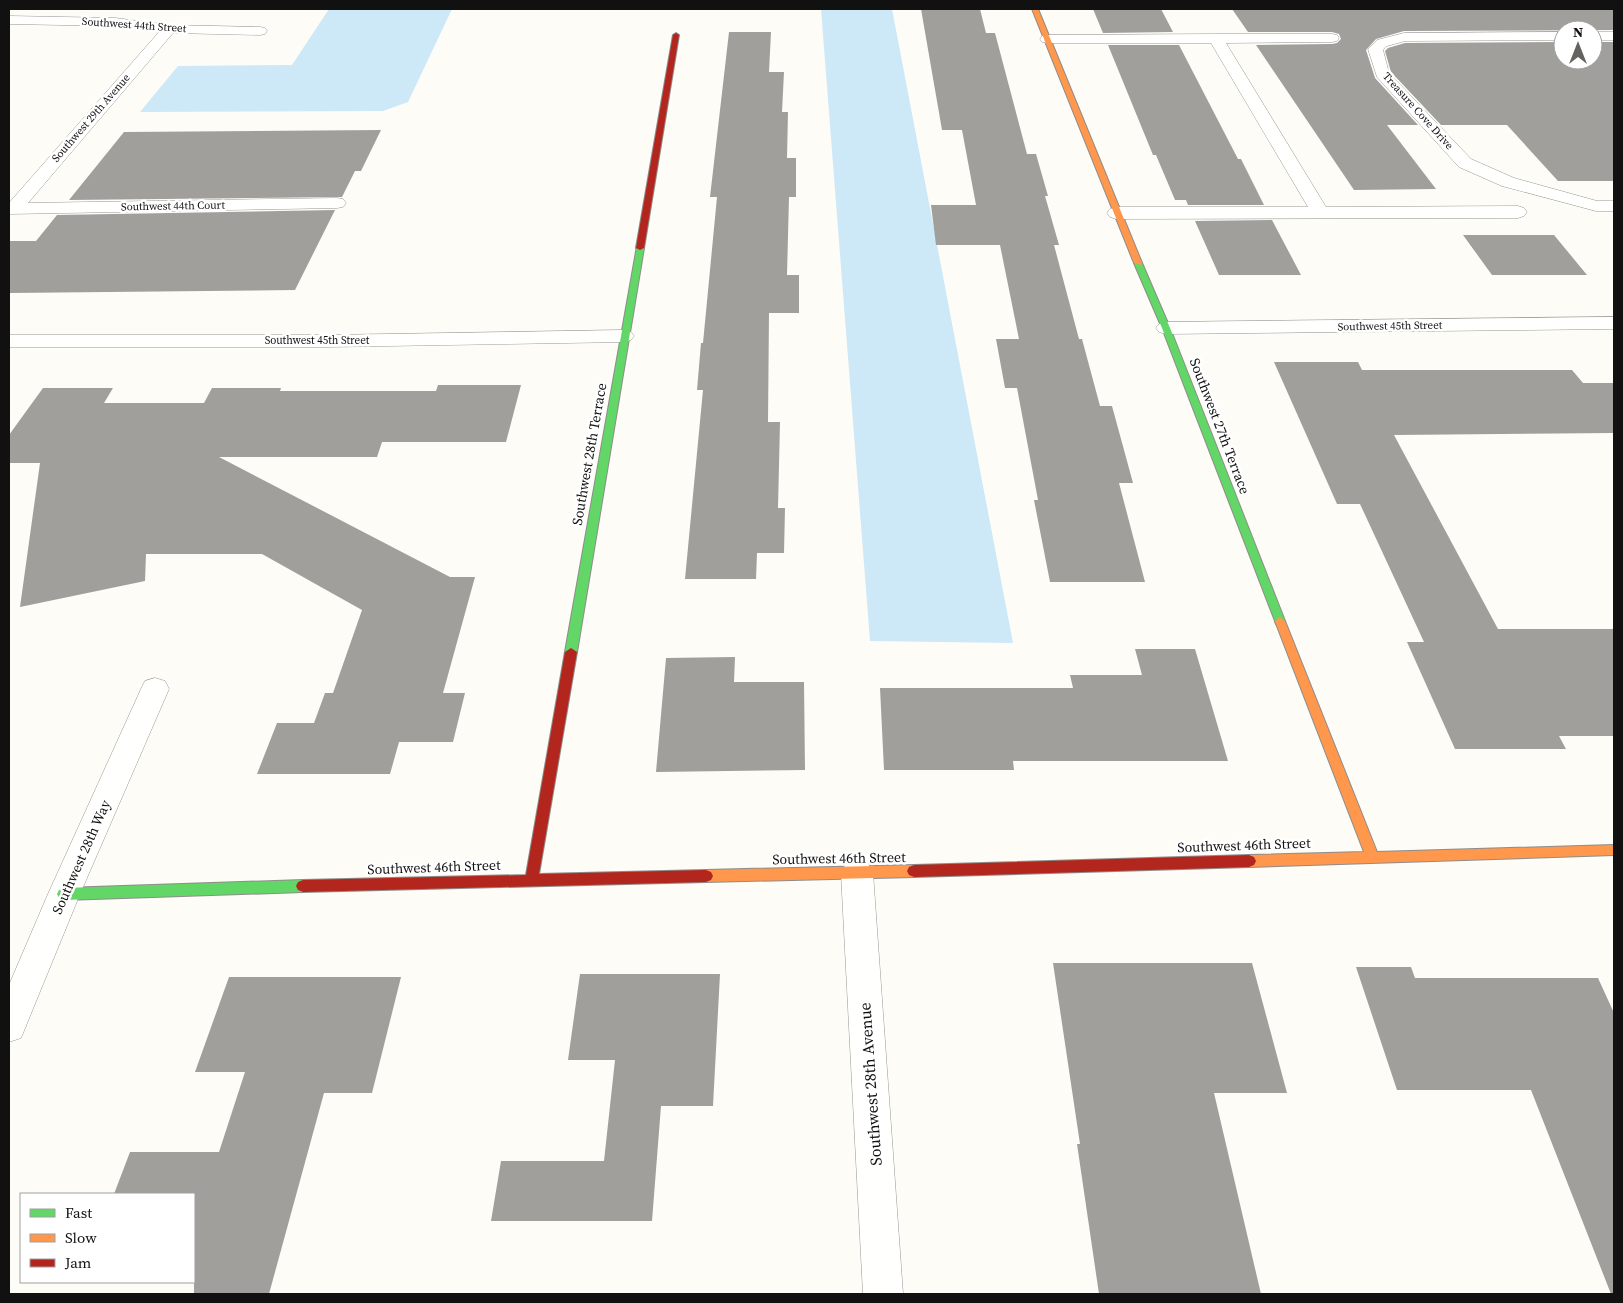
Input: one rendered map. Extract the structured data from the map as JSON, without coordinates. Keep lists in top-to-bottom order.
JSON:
{
  "streets": {
    "street": [
      "Southwest 44th Street",
      "Treasure Cove Drive",
      "Southwest 29th Avenue",
      "Southwest 44th Court",
      "Southwest 45th Street",
      "Southwest 27th Terrace",
      "Southwest 28th Terrace",
      "Southwest 46th Street",
      "Southwest 28th Way",
      "Southwest 28th Avenue"
    ]
  },
  "crossings": [
    ["Southwest 44th Street", "Southwest 29th Avenue"],
    ["Southwest 29th Avenue", "Southwest 44th Court"],
    ["Southwest 45th Street", "Southwest 27th Terrace"],
    ["Southwest 45th Street", "Southwest 28th Terrace"],
    ["Southwest 27th Terrace", "Southwest 46th Street"],
    ["Southwest 28th Terrace", "Southwest 46th Street"],
    ["Southwest 46th Street", "Southwest 28th Way"],
    ["Southwest 46th Street", "Southwest 28th Avenue"]
  ],
  "legend": ["Fast", "Slow", "Jam"],
  "north": "top"
}
